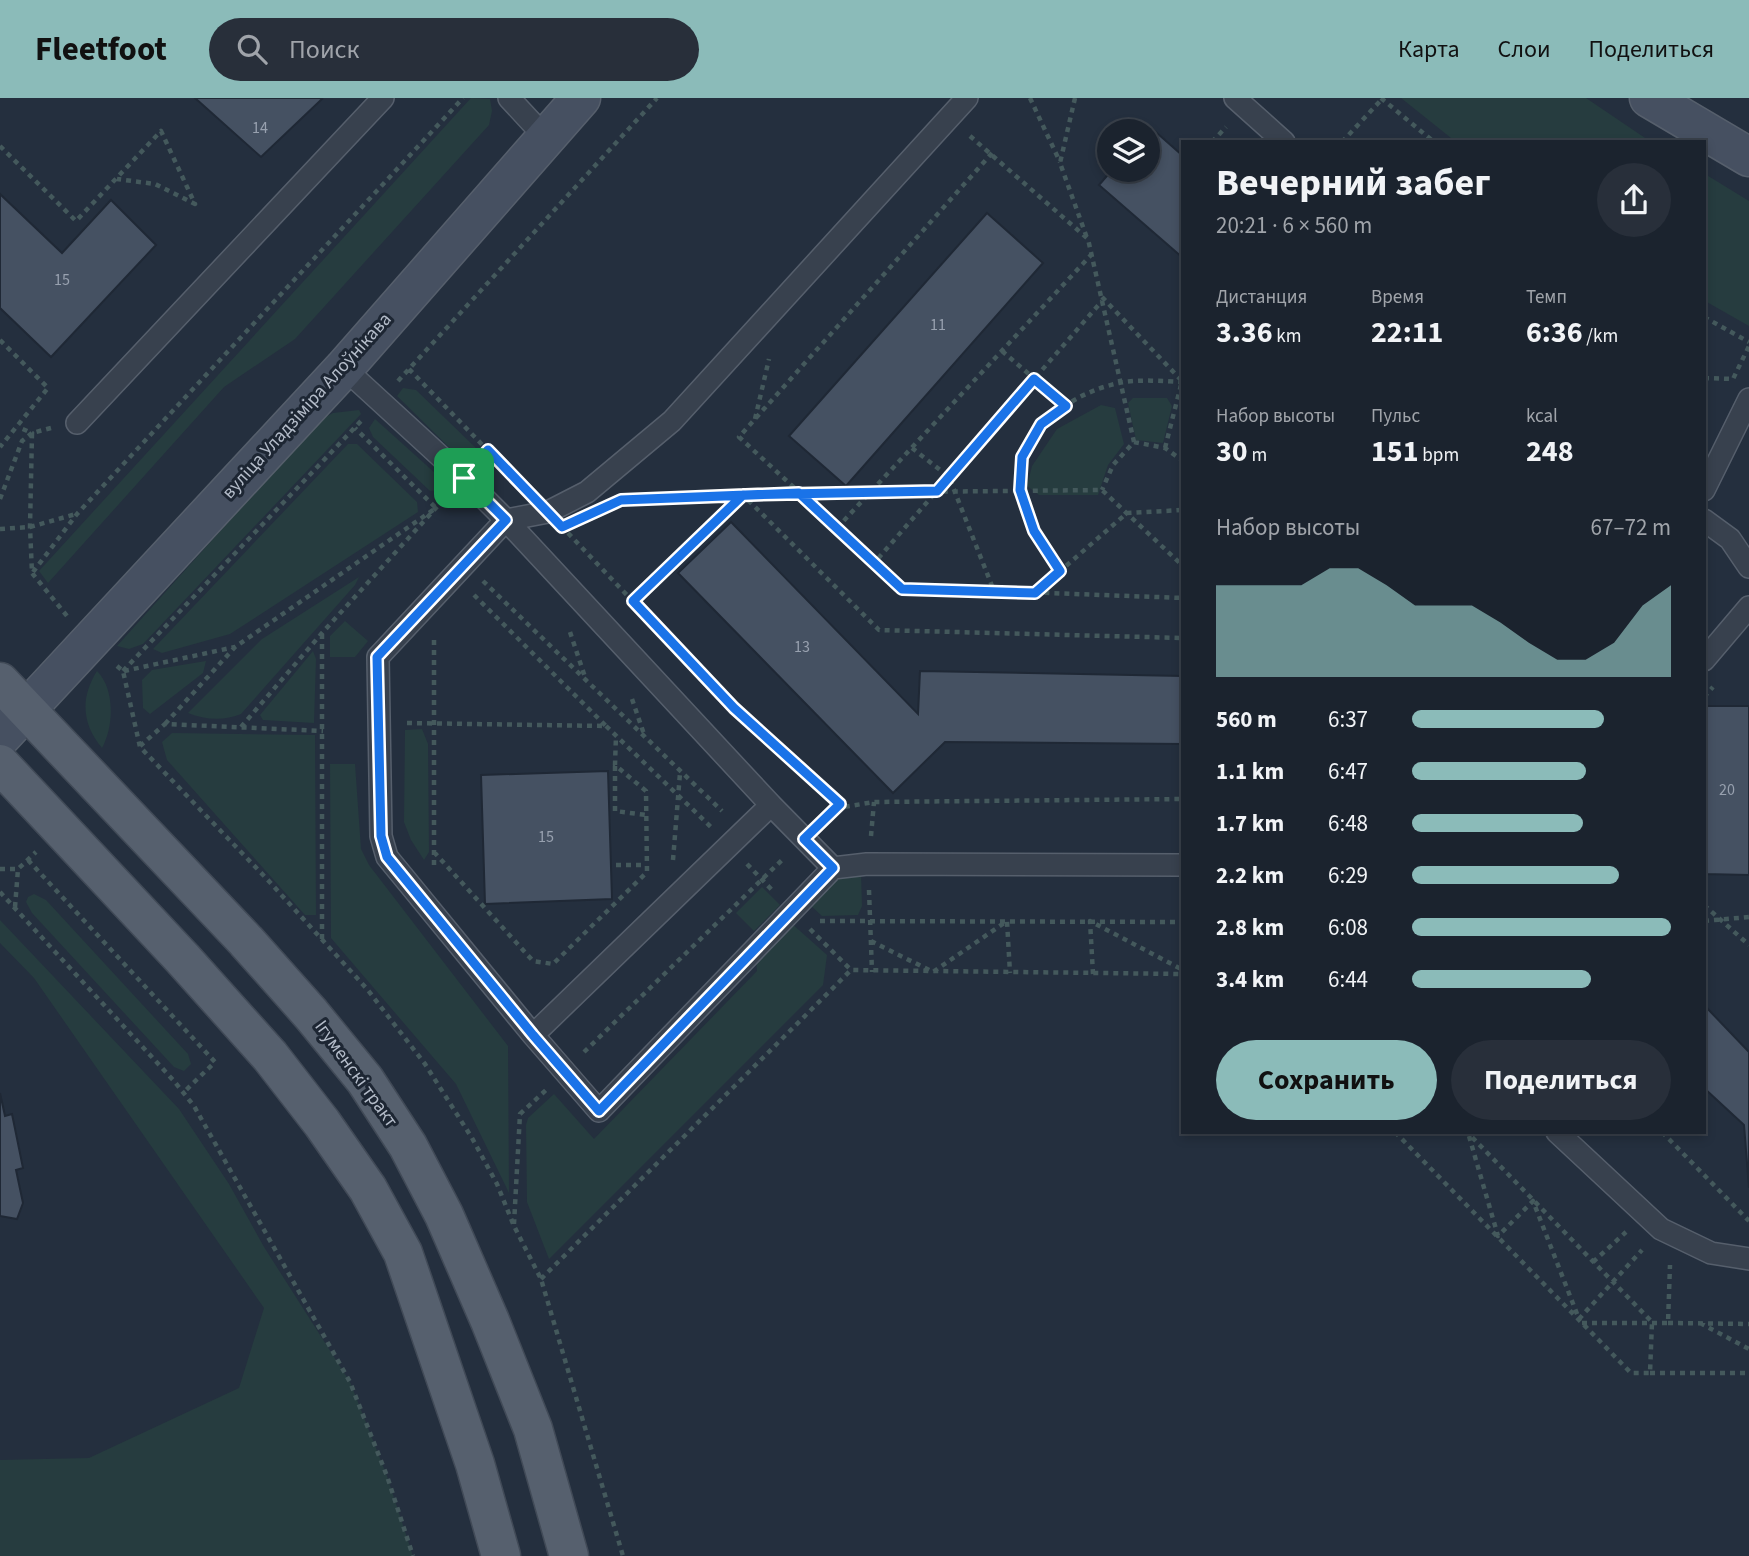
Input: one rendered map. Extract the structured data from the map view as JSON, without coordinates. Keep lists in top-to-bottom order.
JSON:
{
  "streets": {
    "main road": ["Ігуменскі тракт"],
    "street": ["вуліца Уладзіміра Алоўнікава"]
  },
  "crossings": [
    ["вуліца Уладзіміра Алоўнікава", "Ігуменскі тракт"]
  ],
  "house_numbers": [
    "14",
    "15",
    "11",
    "13",
    "20",
    "15"
  ],
  "page": {
    "header": "Fleetfoot",
    "search": "Поиск",
    "nav": ["Карта", "Слои", "Поделиться"],
    "heading": ["Вечерний забег", "20:21 · 6 × 560 m"],
    "stats": [
      ["Дистанция", "3.36 km"],
      ["Время", "22:11"],
      ["Темп", "6:36 /km"],
      ["Набор высоты", "30 m"],
      ["Пульс", "151 bpm"],
      ["kcal", "248"]
    ],
    "chart": ["Набор высоты", "67–72 m"],
    "list": [
      {
        "name": "560 m",
        "note": "6:37"
      },
      {
        "name": "1.1 km",
        "note": "6:47"
      },
      {
        "name": "1.7 km",
        "note": "6:48"
      },
      {
        "name": "2.2 km",
        "note": "6:29"
      },
      {
        "name": "2.8 km",
        "note": "6:08"
      },
      {
        "name": "3.4 km",
        "note": "6:44"
      }
    ],
    "buttons": ["Сохранить", "Поделиться"]
  }
}
